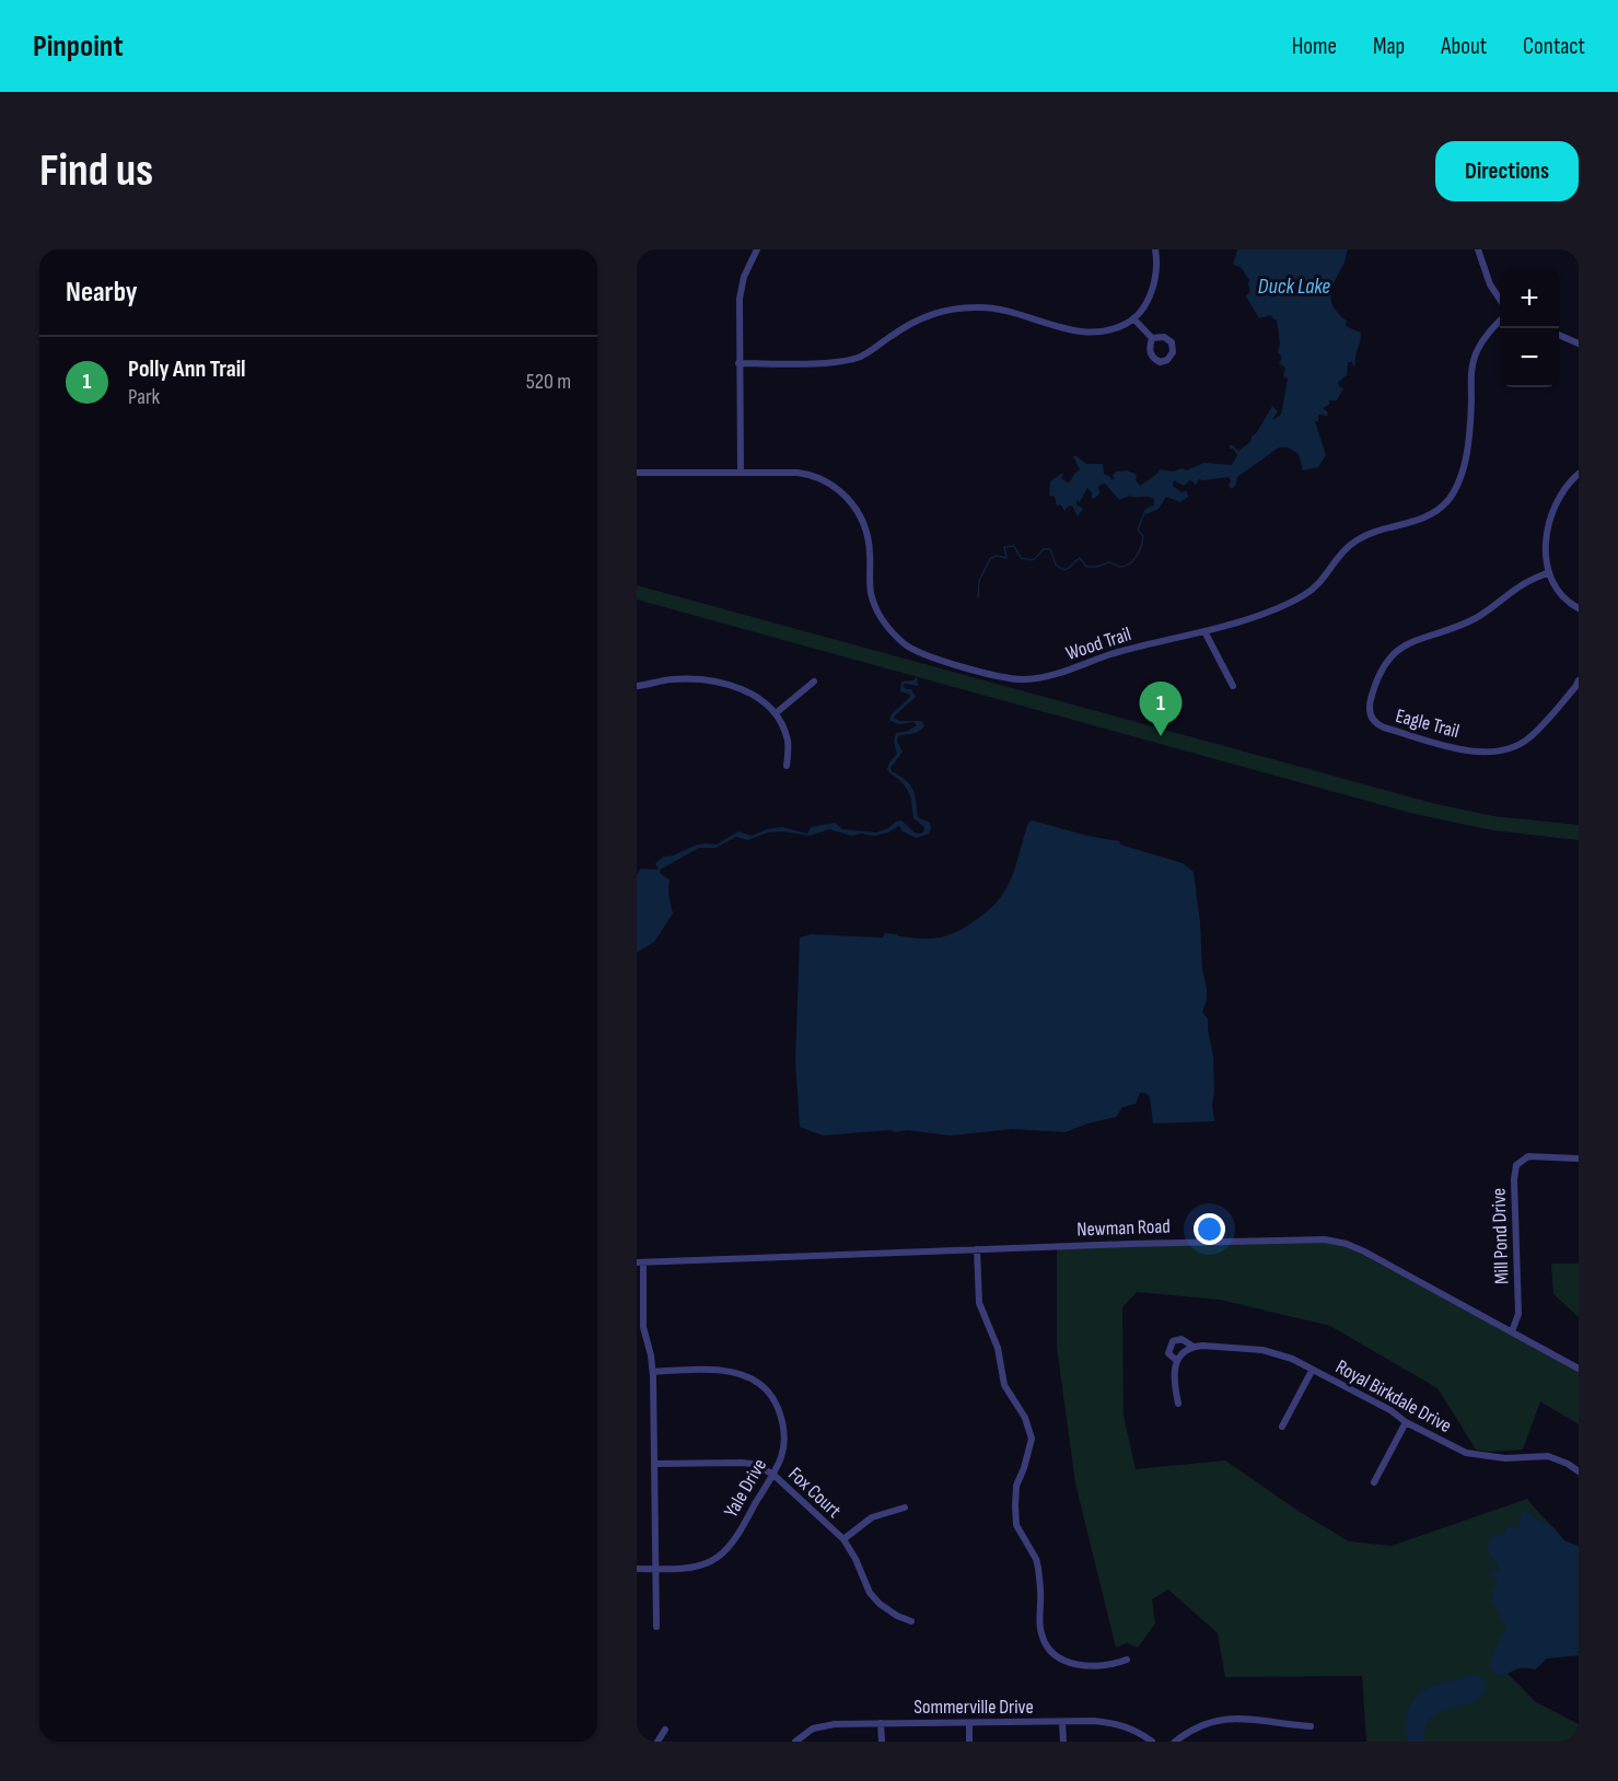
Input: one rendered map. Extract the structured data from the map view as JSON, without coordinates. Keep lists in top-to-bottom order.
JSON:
{
  "streets": {
    "street": [
      "Wood Trail",
      "Eagle Trail",
      "Newman Road",
      "Mill Pond Drive",
      "Royal Birkdale Drive",
      "Yale Drive",
      "Fox Court",
      "Sommerville Drive"
    ]
  },
  "crossings": [
    ["Newman Road", "Mill Pond Drive"],
    ["Yale Drive", "Fox Court"]
  ],
  "water": ["Duck Lake"],
  "page": {
    "header": "Pinpoint",
    "nav": [
      "Home",
      "Map",
      "About",
      "Contact"
    ],
    "buttons": "Directions",
    "title": "Find us",
    "heading": "Nearby",
    "map_buttons": ["+", "−"],
    "list": [
      {
        "mark": "1",
        "name": "Polly Ann Trail",
        "note": "Park",
        "value": "520 m"
      }
    ],
    "pins": "1"
  }
}
